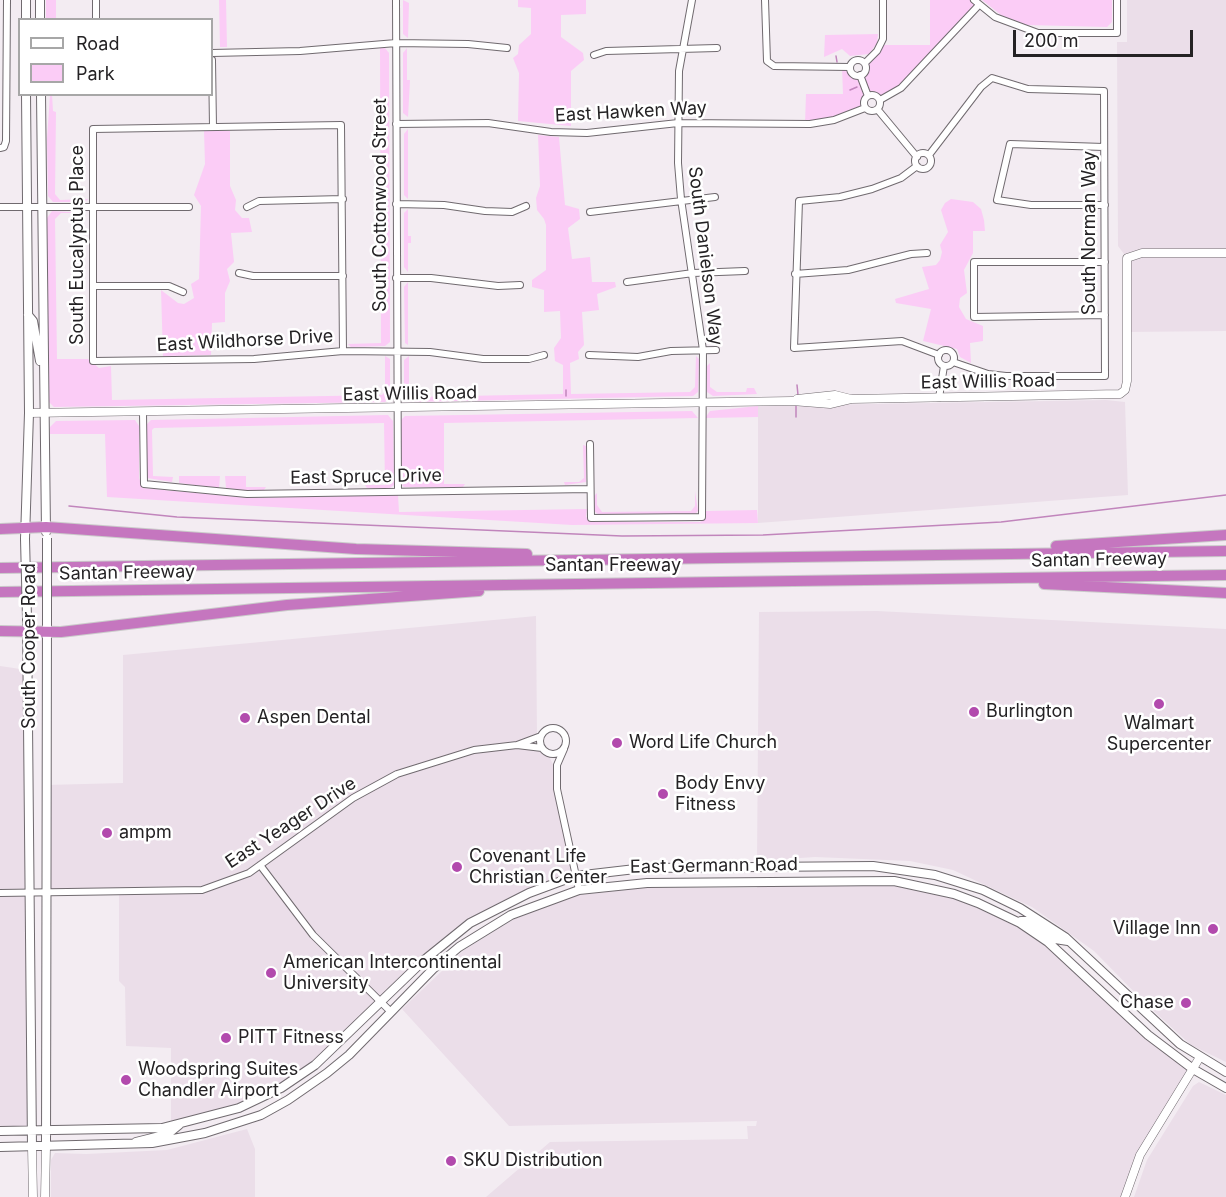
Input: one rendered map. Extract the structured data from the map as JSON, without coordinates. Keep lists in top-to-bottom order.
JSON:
{
  "streets": {
    "highway": ["Santan Freeway"],
    "main road": ["South Cooper Road", "East Germann Road"],
    "street": [
      "East Hawken Way",
      "South Cottonwood Street",
      "South Norman Way",
      "South Eucalyptus Place",
      "South Danielson Way",
      "East Wildhorse Drive",
      "East Willis Road",
      "East Spruce Drive",
      "East Yeager Drive"
    ]
  },
  "crossings": [
    ["East Hawken Way", "South Cottonwood Street"],
    ["East Hawken Way", "South Danielson Way"],
    ["South Cottonwood Street", "East Wildhorse Drive"],
    ["South Cottonwood Street", "East Willis Road"],
    ["South Cottonwood Street", "East Spruce Drive"],
    ["South Eucalyptus Place", "East Wildhorse Drive"],
    ["South Danielson Way", "East Willis Road"],
    ["South Danielson Way", "East Spruce Drive"],
    ["East Willis Road", "East Spruce Drive"],
    ["East Willis Road", "South Cooper Road"],
    ["South Cooper Road", "East Yeager Drive"],
    ["South Cooper Road", "East Germann Road"]
  ],
  "places": [
    "Walmart Supercenter",
    "Burlington",
    "Aspen Dental",
    "Word Life Church",
    "Body Envy Fitness",
    "ampm",
    "Covenant Life Christian Center",
    "Village Inn",
    "American Intercontinental University",
    "Chase",
    "PITT Fitness",
    "Woodspring Suites Chandler Airport",
    "SKU Distribution"
  ],
  "legend": ["Road", "Park"],
  "scale_bar": "200 m"
}
